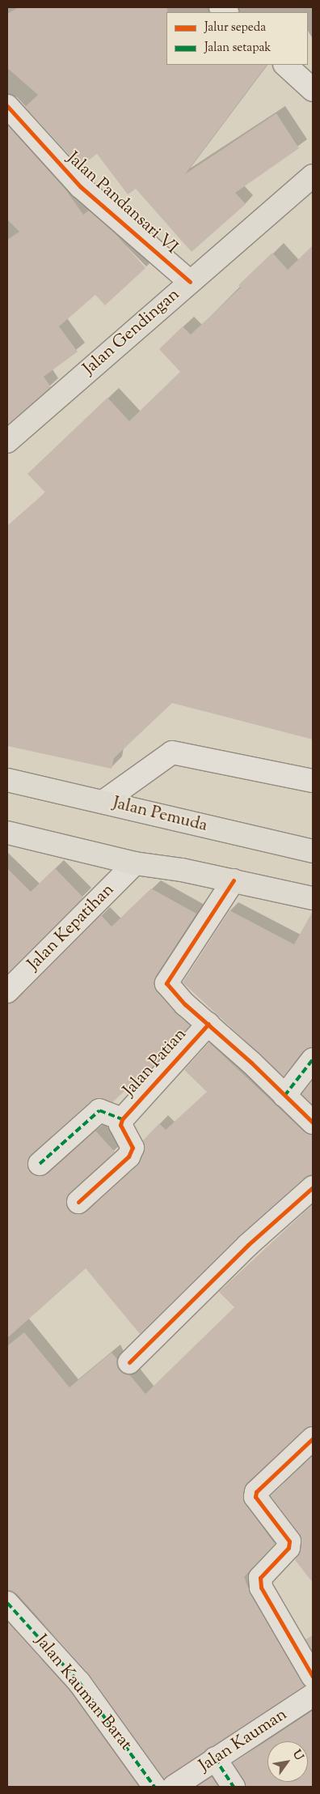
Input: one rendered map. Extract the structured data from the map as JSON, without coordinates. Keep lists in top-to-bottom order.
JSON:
{
  "streets": {
    "main road": ["Jalan Gendingan", "Jalan Pemuda"],
    "street": [
      "Jalan Pandansari VI",
      "Jalan Kepatihan",
      "Jalan Patian",
      "Jalan Kauman Barat",
      "Jalan Kauman"
    ]
  },
  "crossings": [
    ["Jalan Pandansari VI", "Jalan Gendingan"]
  ],
  "legend": ["Jalur sepeda", "Jalan setapak"],
  "north": "top right"
}
